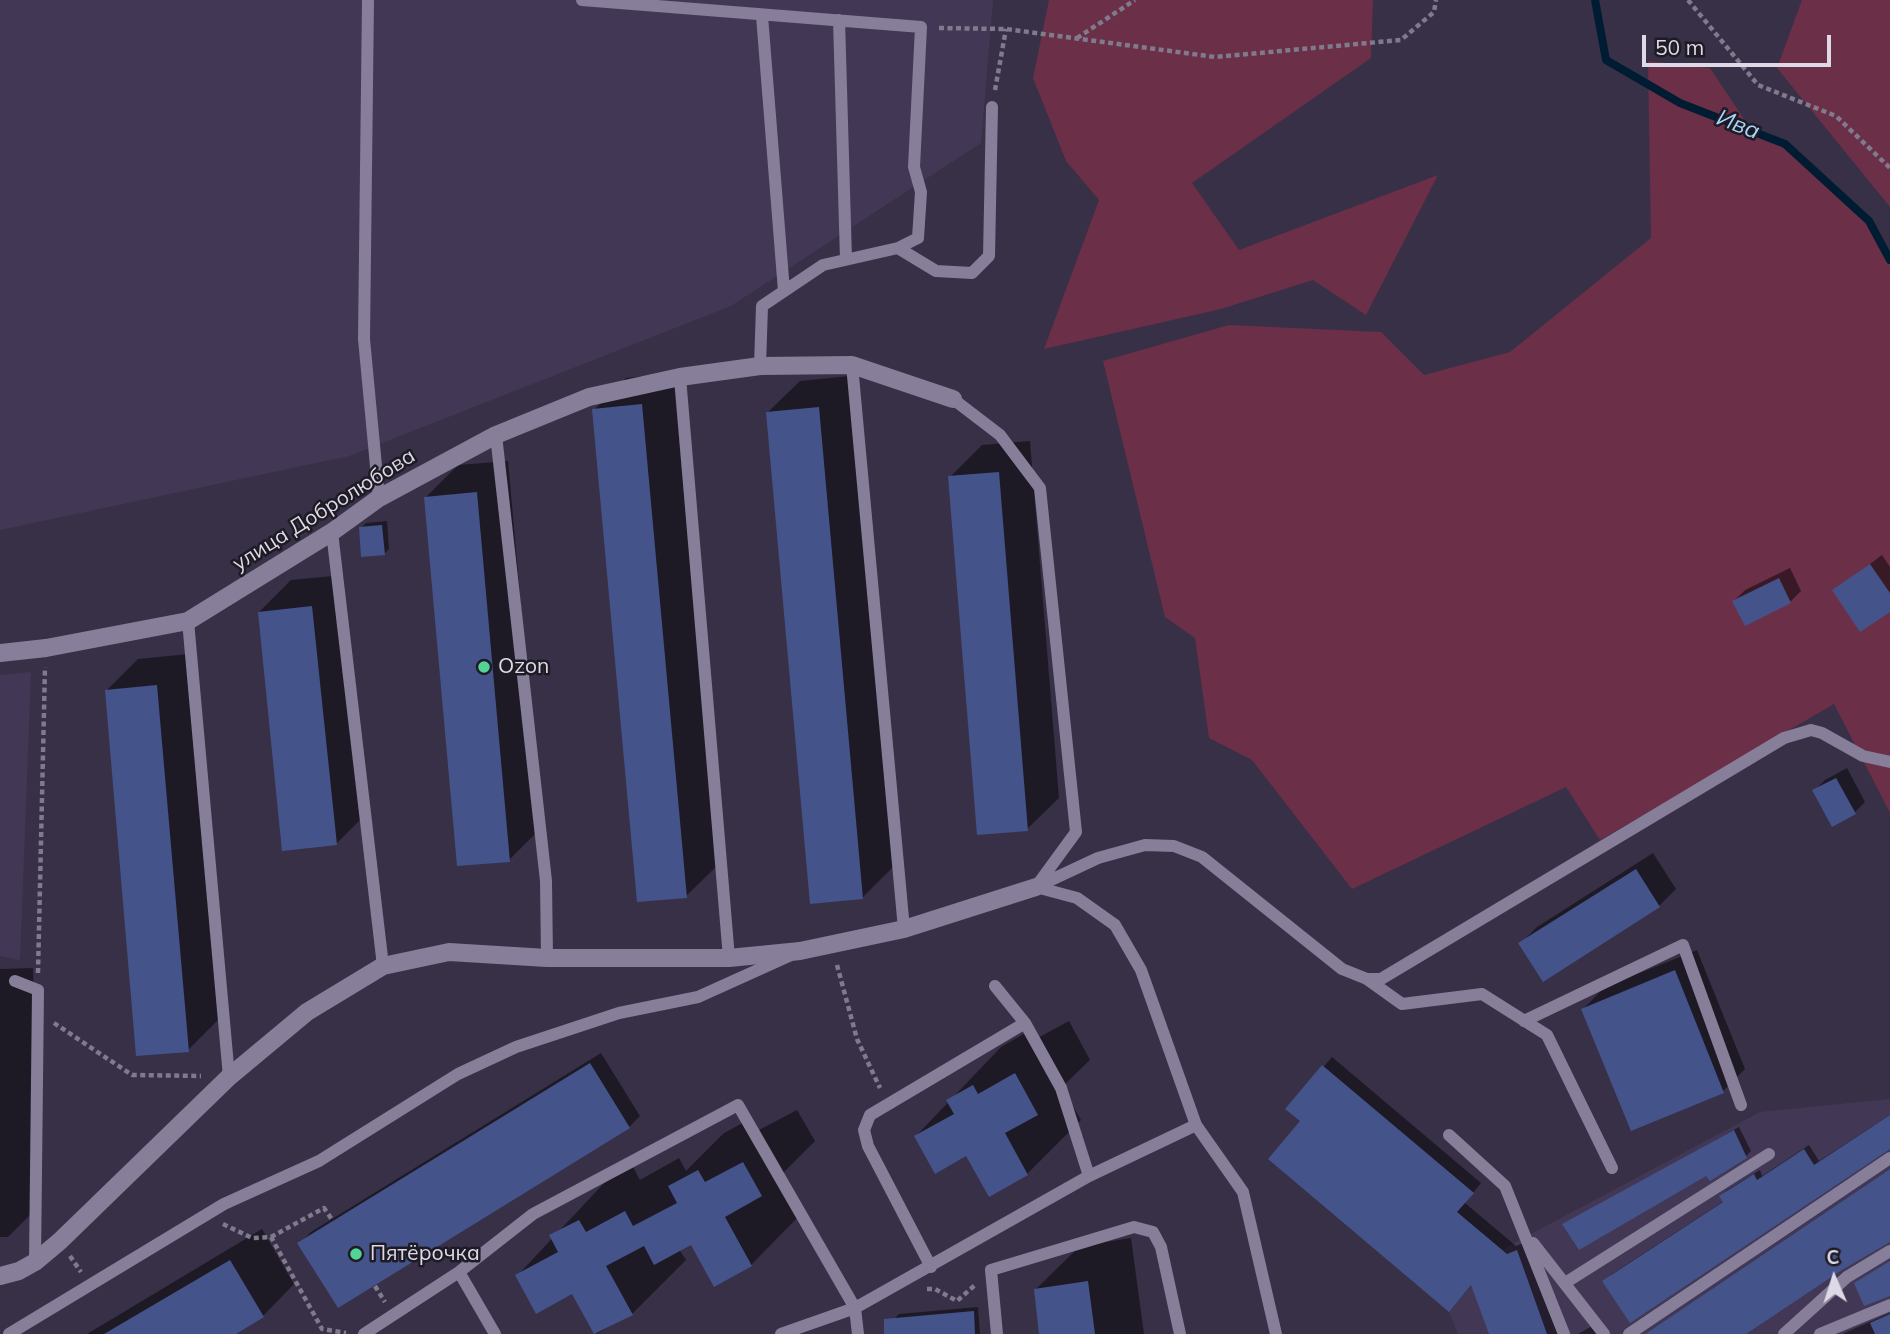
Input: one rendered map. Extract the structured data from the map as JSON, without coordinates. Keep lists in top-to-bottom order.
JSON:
{
  "streets": {
    "street": ["улица Добролюбова"]
  },
  "water": ["Ива"],
  "places": ["Ozon", "Пятёрочка"],
  "scale_bar": "50 m",
  "north": "top"
}
